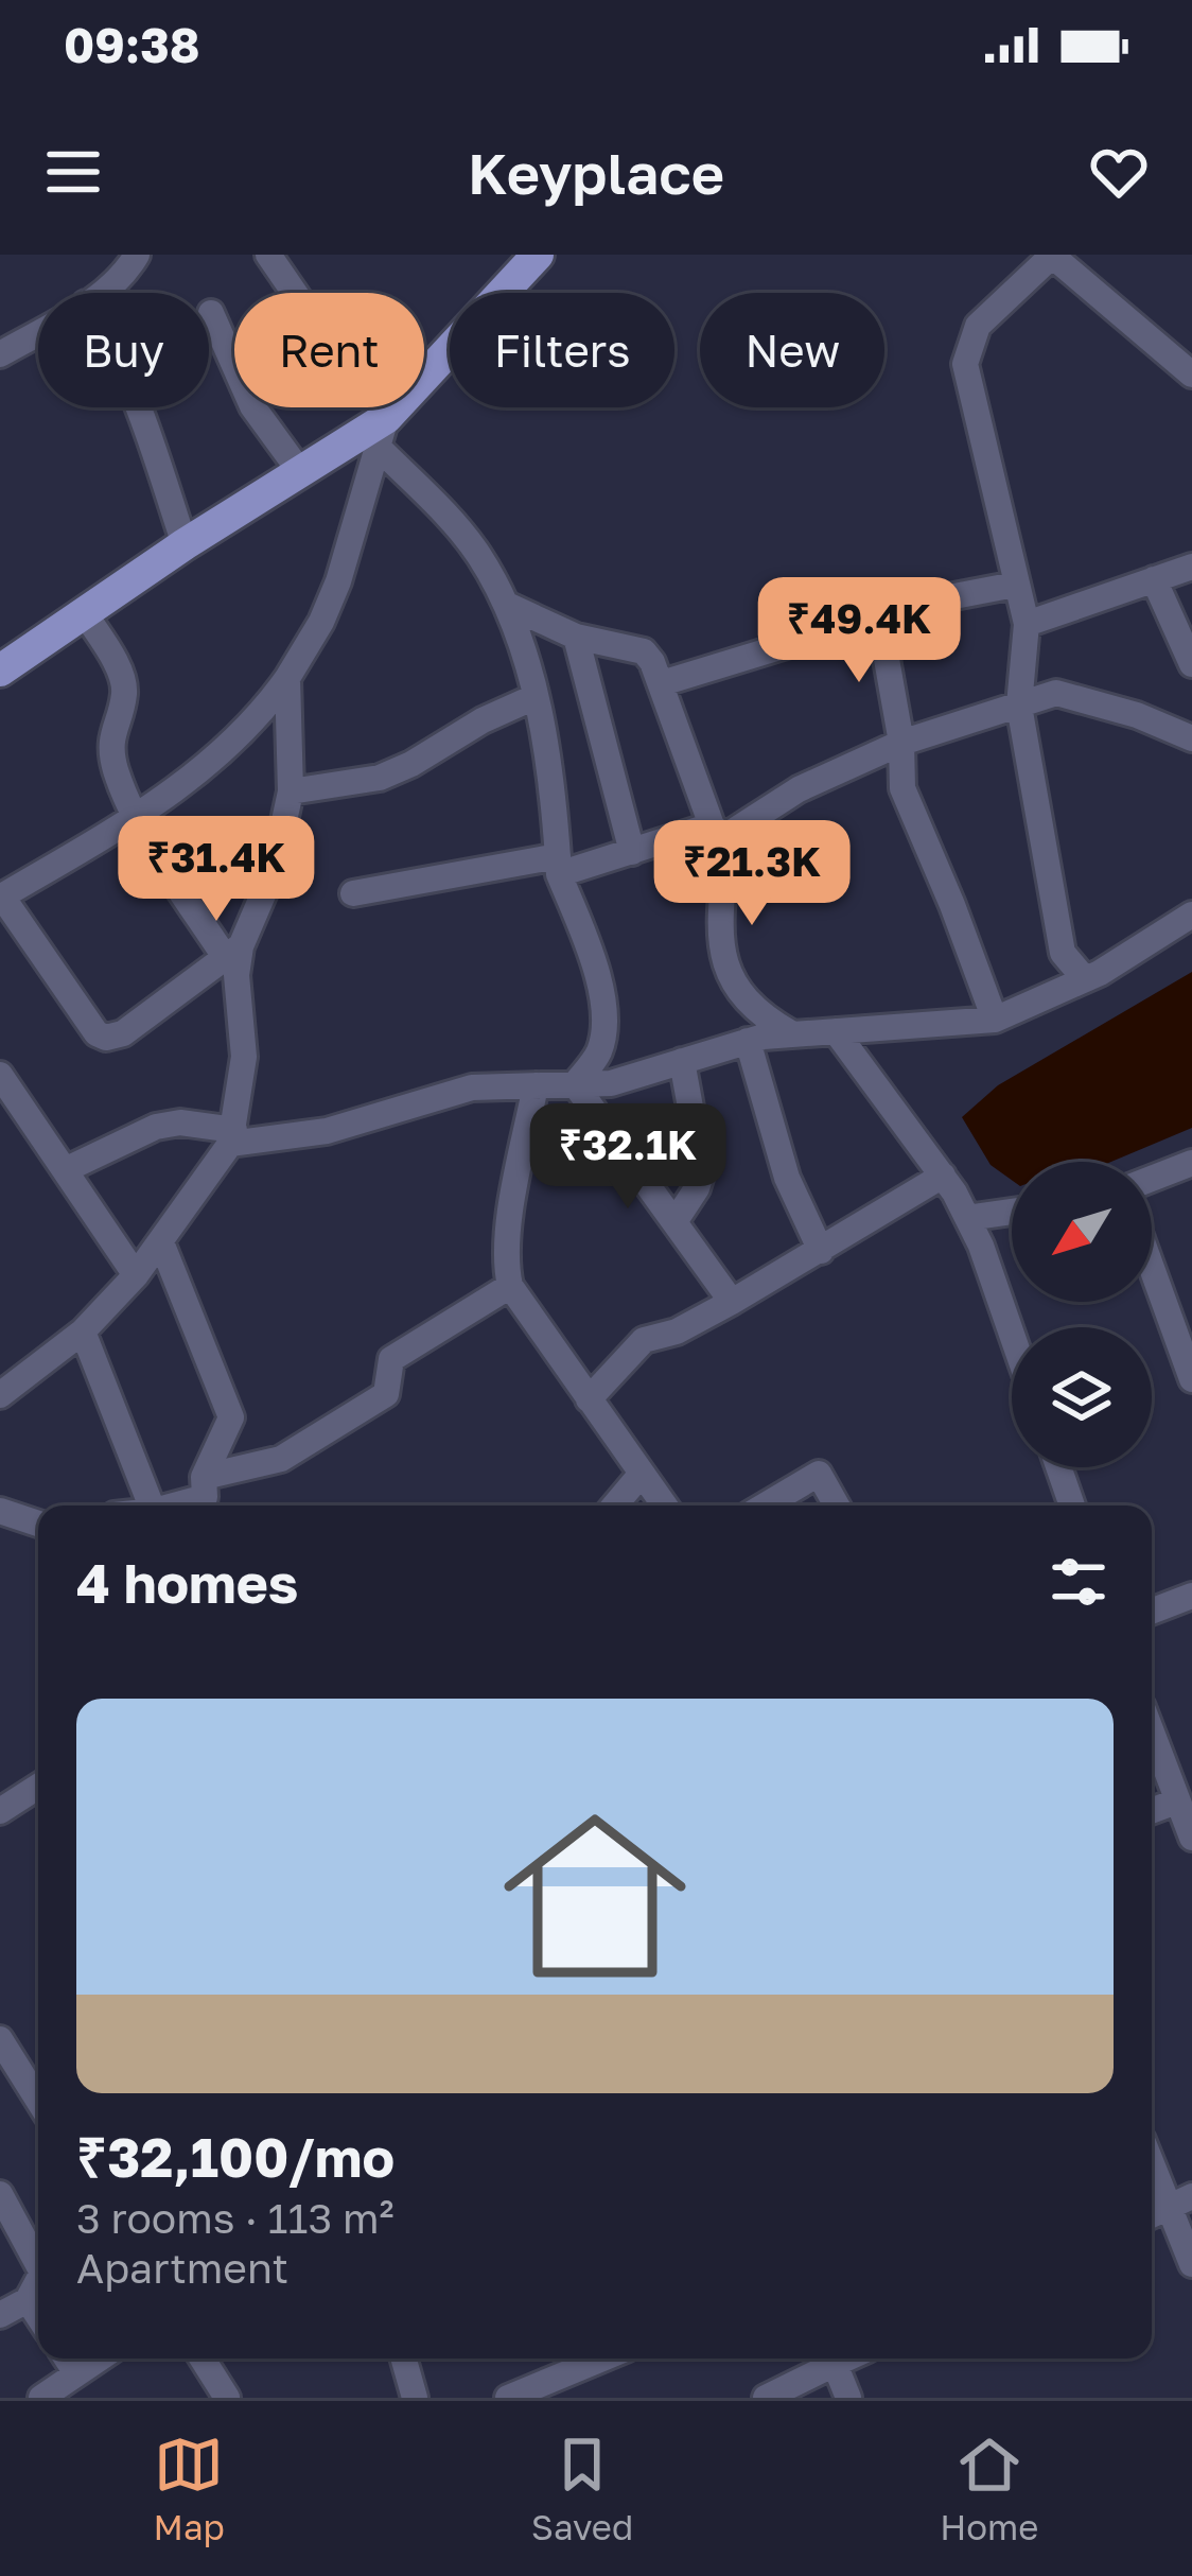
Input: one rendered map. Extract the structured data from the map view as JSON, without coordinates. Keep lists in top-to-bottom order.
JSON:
{
  "north": "bottom left",
  "page": {
    "status": "09:38",
    "header": "Keyplace",
    "chip": [
      "Buy",
      "Rent",
      "Filters",
      "New"
    ],
    "price": [
      "₹49.4K",
      "₹31.4K",
      "₹21.3K",
      "₹32.1K"
    ],
    "heading": "4 homes",
    "list": [
      {
        "name": "₹32,100/mo",
        "note": "3 rooms · 113 m² · Apartment"
      }
    ],
    "tabs": ["Map", "Saved", "Home"]
  }
}
